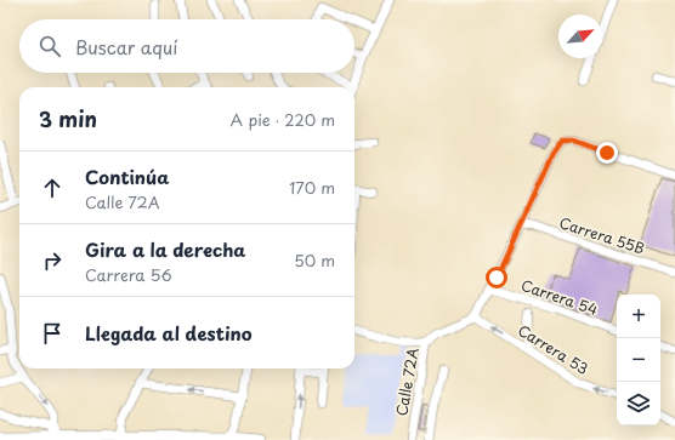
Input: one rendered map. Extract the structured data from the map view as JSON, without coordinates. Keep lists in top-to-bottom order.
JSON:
{
  "streets": {
    "street": [
      "Carrera 55B",
      "Carrera 54",
      "Carrera 53",
      "Calle 72A"
    ]
  },
  "crossings": [
    ["Carrera 53", "Calle 72A"]
  ],
  "one_way": ["Carrera 53"],
  "north": "top right",
  "page": {
    "search": "Buscar aquí",
    "heading": ["3 min", "A pie · 220 m"],
    "list": [
      ["Continúa", "Calle 72A", "170 m"],
      ["Gira a la derecha", "Carrera 56", "50 m"],
      "Llegada al destino"
    ],
    "map_buttons": ["+", "−"]
  }
}
